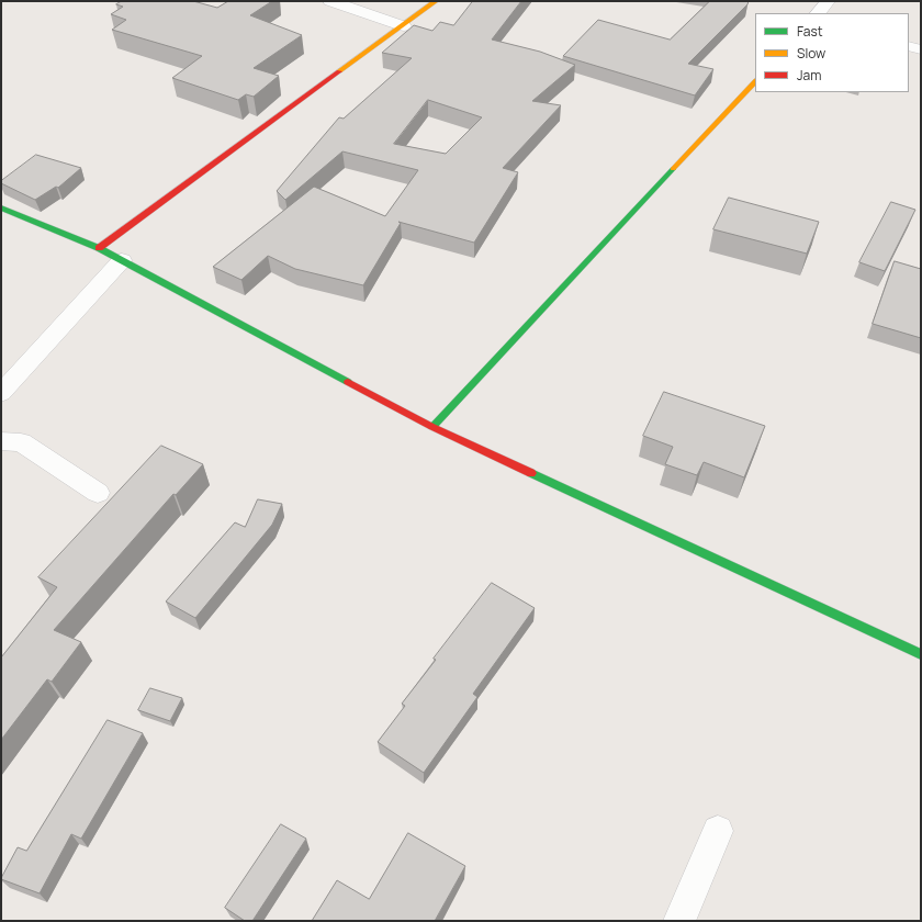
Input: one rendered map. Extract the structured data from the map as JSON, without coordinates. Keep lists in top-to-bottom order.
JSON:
{
  "legend": ["Fast", "Slow", "Jam"]
}
